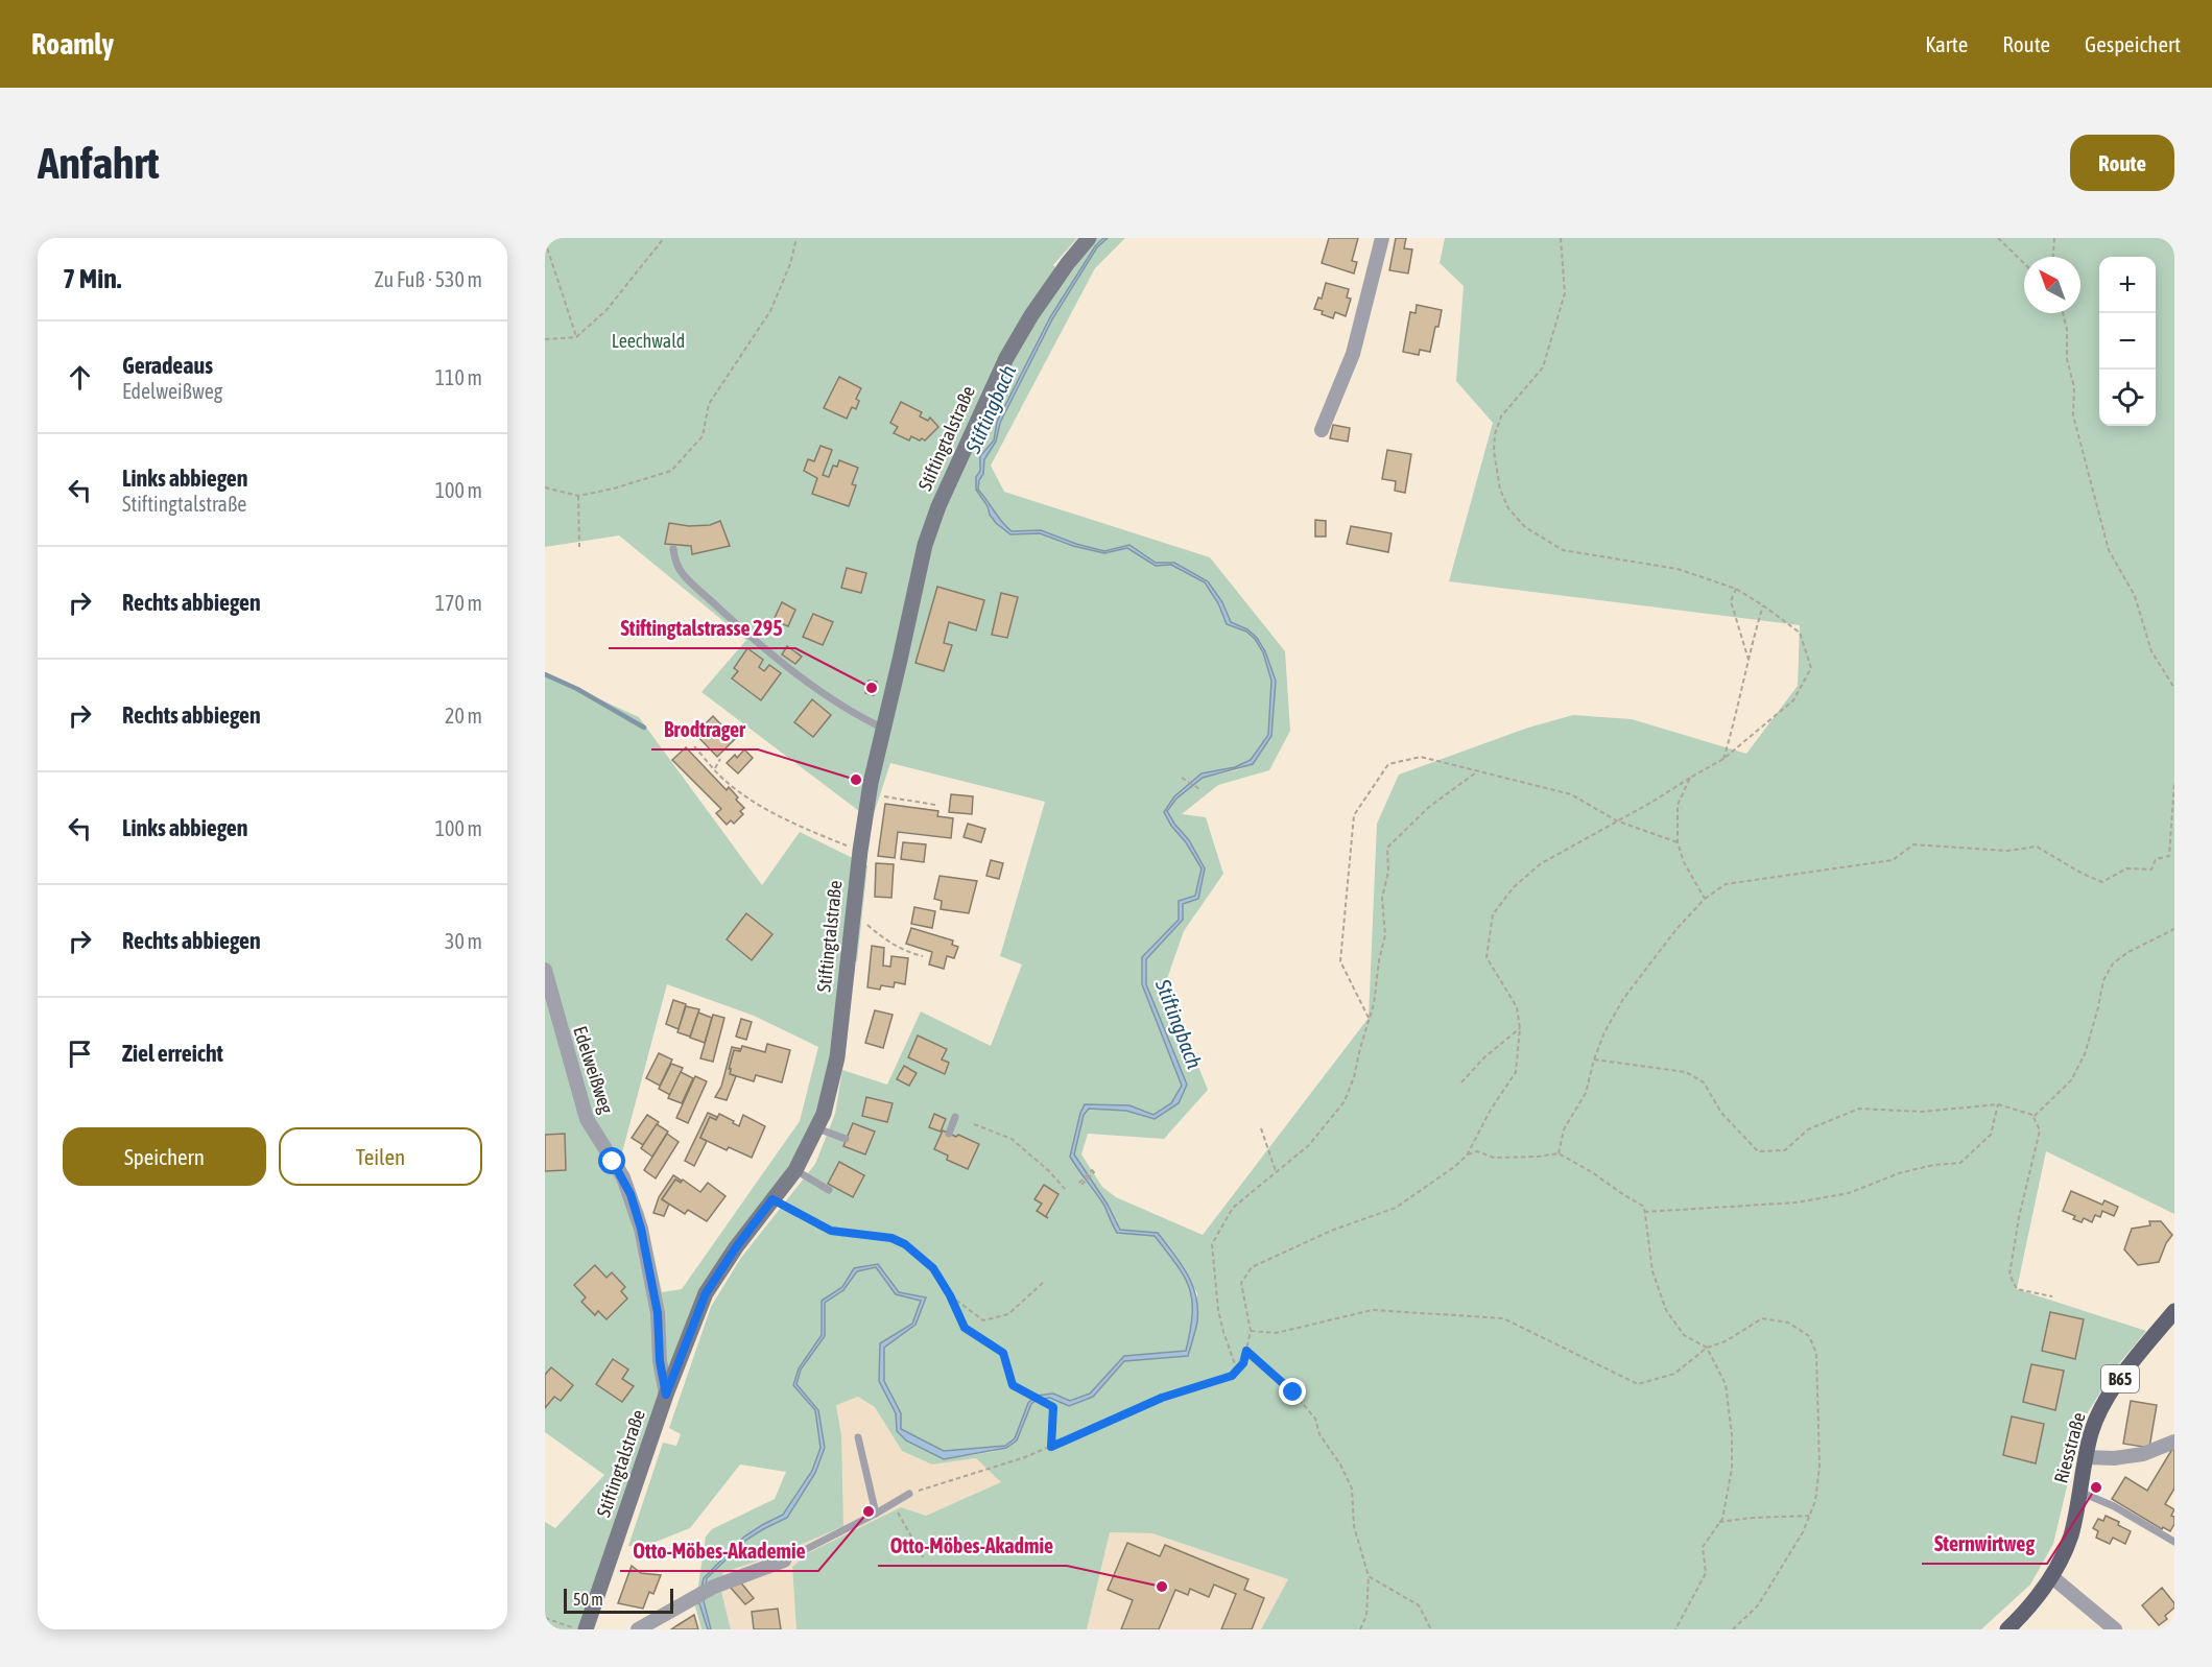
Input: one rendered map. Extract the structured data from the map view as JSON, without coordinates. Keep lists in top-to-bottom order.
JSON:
{
  "streets": {
    "main road": ["B65", "Riesstraße"],
    "street": ["Stiftingtalstraße", "Edelweißweg"]
  },
  "crossings": [
    ["Stiftingtalstraße", "Edelweißweg"]
  ],
  "water": ["Stiftingbach"],
  "parks": ["Leechwald"],
  "places": [
    "Stiftingtalstrasse 295",
    "Brodtrager",
    "Sternwirtweg",
    "Otto-Möbes-Akademie",
    "Otto-Möbes-Akadmie"
  ],
  "scale_bar": "50 m",
  "north": "top left",
  "page": {
    "header": "Roamly",
    "nav": ["Karte", "Route", "Gespeichert"],
    "buttons": [
      "Route",
      ["Speichern", "Teilen"]
    ],
    "title": "Anfahrt",
    "heading": ["7 Min.", "Zu Fuß · 530 m"],
    "map_buttons": ["+", "−"],
    "list": [
      ["Geradeaus", "Edelweißweg", "110 m"],
      ["Links abbiegen", "Stiftingtalstraße", "100 m"],
      ["Rechts abbiegen", "170 m"],
      ["Rechts abbiegen", "20 m"],
      ["Links abbiegen", "100 m"],
      ["Rechts abbiegen", "30 m"],
      "Ziel erreicht"
    ],
    "scale": "50 m"
  }
}
